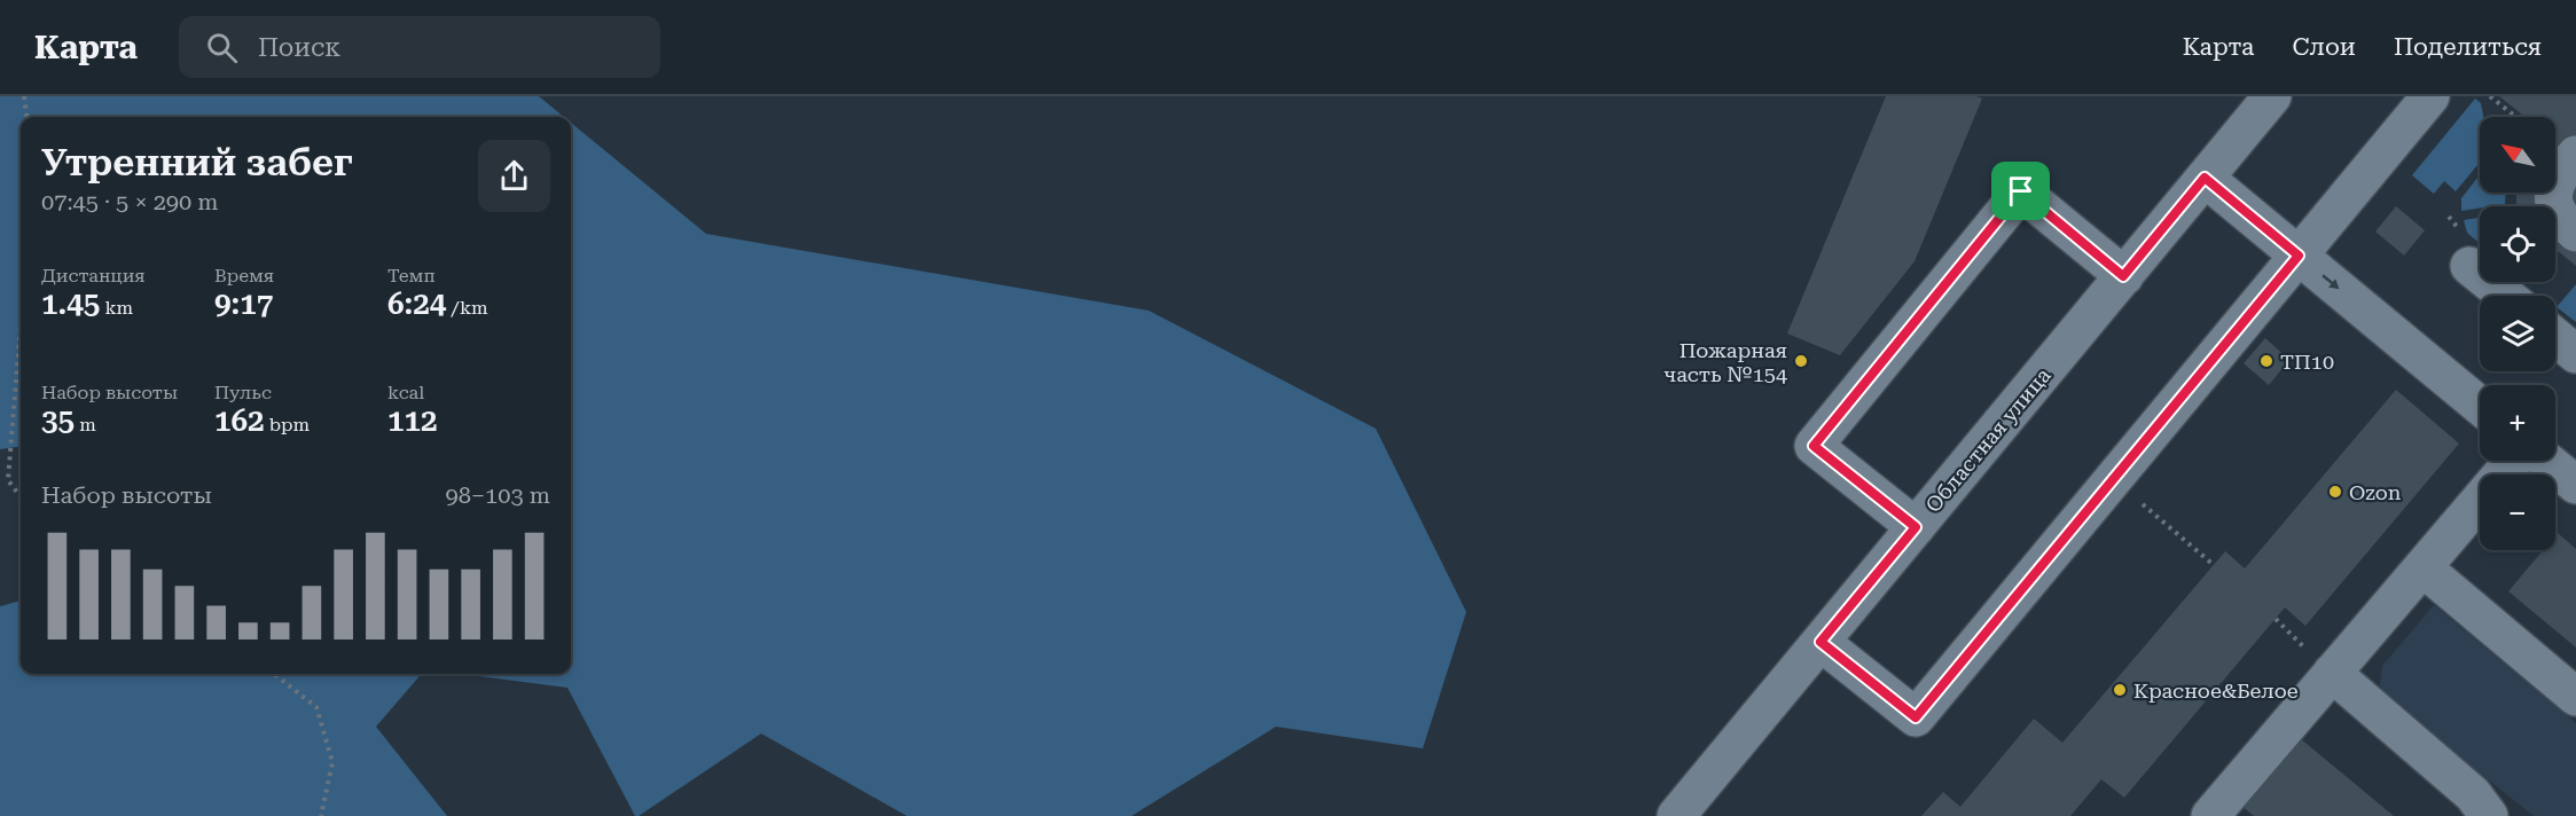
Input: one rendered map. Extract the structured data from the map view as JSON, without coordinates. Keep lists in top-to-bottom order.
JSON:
{
  "streets": {
    "street": ["Областная улица"]
  },
  "places": [
    "Пожарная часть №154",
    "ТП10",
    "Ozon",
    "Красное&Белое"
  ],
  "north": "top left",
  "page": {
    "header": "Карта",
    "search": "Поиск",
    "nav": ["Карта", "Слои", "Поделиться"],
    "map_buttons": ["+", "−"],
    "heading": ["Утренний забег", "07:45 · 5 × 290 m"],
    "stats": [
      ["Дистанция", "1.45 km"],
      ["Время", "9:17"],
      ["Темп", "6:24 /km"],
      ["Набор высоты", "35 m"],
      ["Пульс", "162 bpm"],
      ["kcal", "112"]
    ],
    "chart": ["Набор высоты", "98–103 m"]
  }
}
